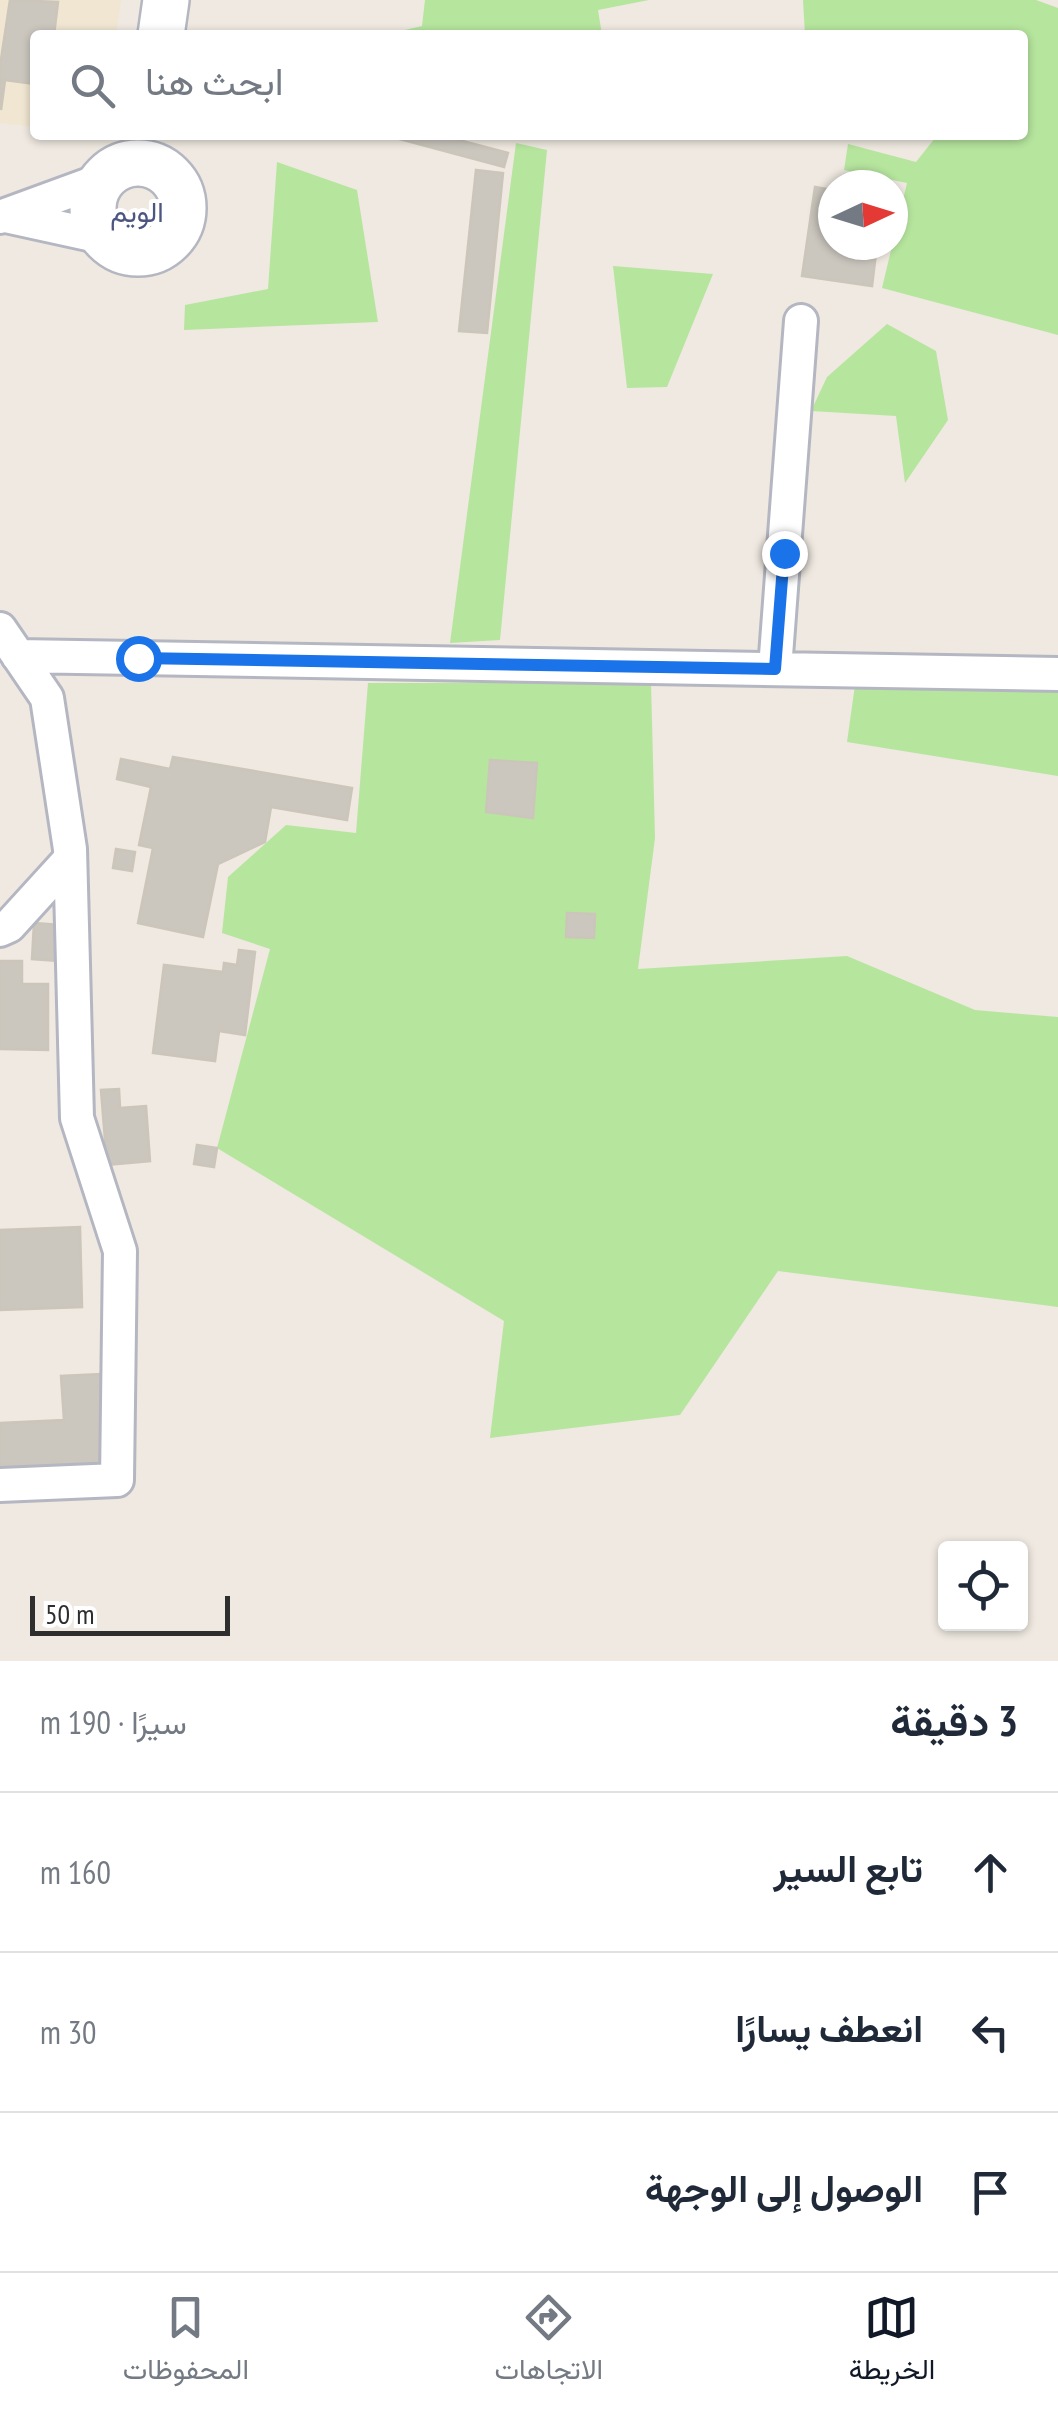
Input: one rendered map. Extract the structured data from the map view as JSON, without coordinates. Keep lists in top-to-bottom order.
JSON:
{
  "districts": ["الويم"],
  "scale_bar": "50 m",
  "north": "right",
  "page": {
    "search": "ابحث هنا",
    "scale": "50 m",
    "heading": ["3 دقيقة", "سيرًا · 190 m"],
    "list": [
      ["تابع السير", "160 m"],
      ["انعطف يسارًا", "30 m"],
      "الوصول إلى الوجهة"
    ],
    "nav": ["الخريطة", "الاتجاهات", "المحفوظات"]
  }
}
